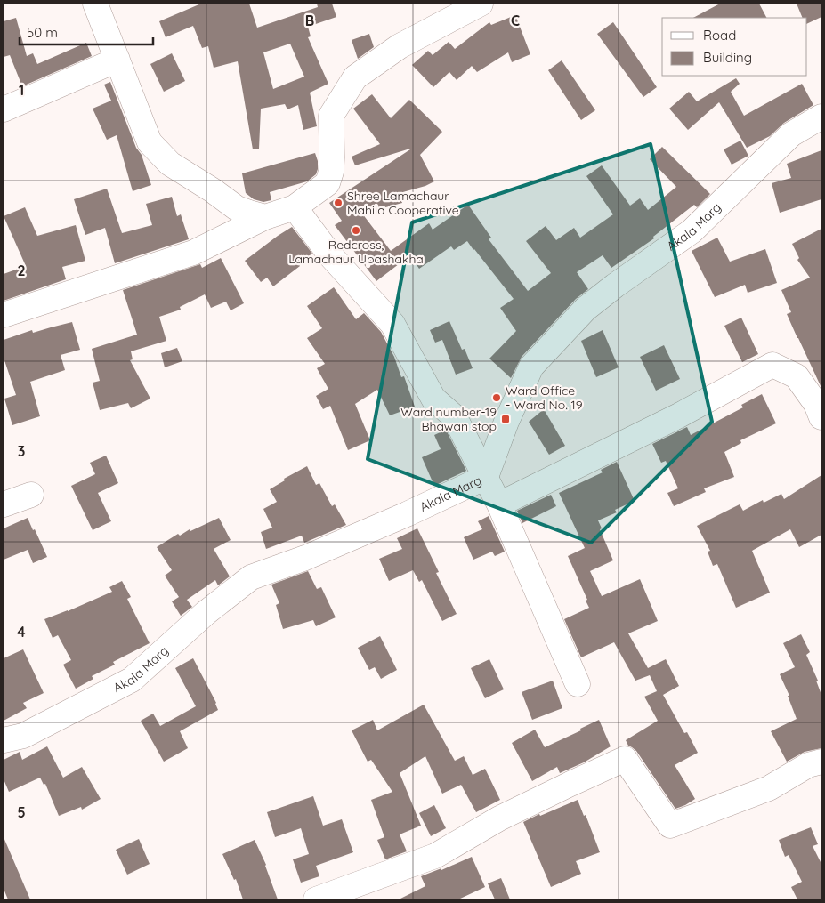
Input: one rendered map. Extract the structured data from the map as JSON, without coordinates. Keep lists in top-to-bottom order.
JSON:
{
  "streets": {
    "street": ["Akala Marg"]
  },
  "places": {
    "other": ["Shree Lamachaur Mahila Cooperative", "Redcross, Lamachaur Upashakha", "Ward Office - Ward No. 19"],
    "transit": ["Ward number-19 Bhawan stop"]
  },
  "legend": ["Road", "Building"],
  "scale_bar": "50 m",
  "grid": {
    "columns": ["B", "C"],
    "rows": [
      "1",
      "2",
      "3",
      "4",
      "5"
    ]
  }
}
